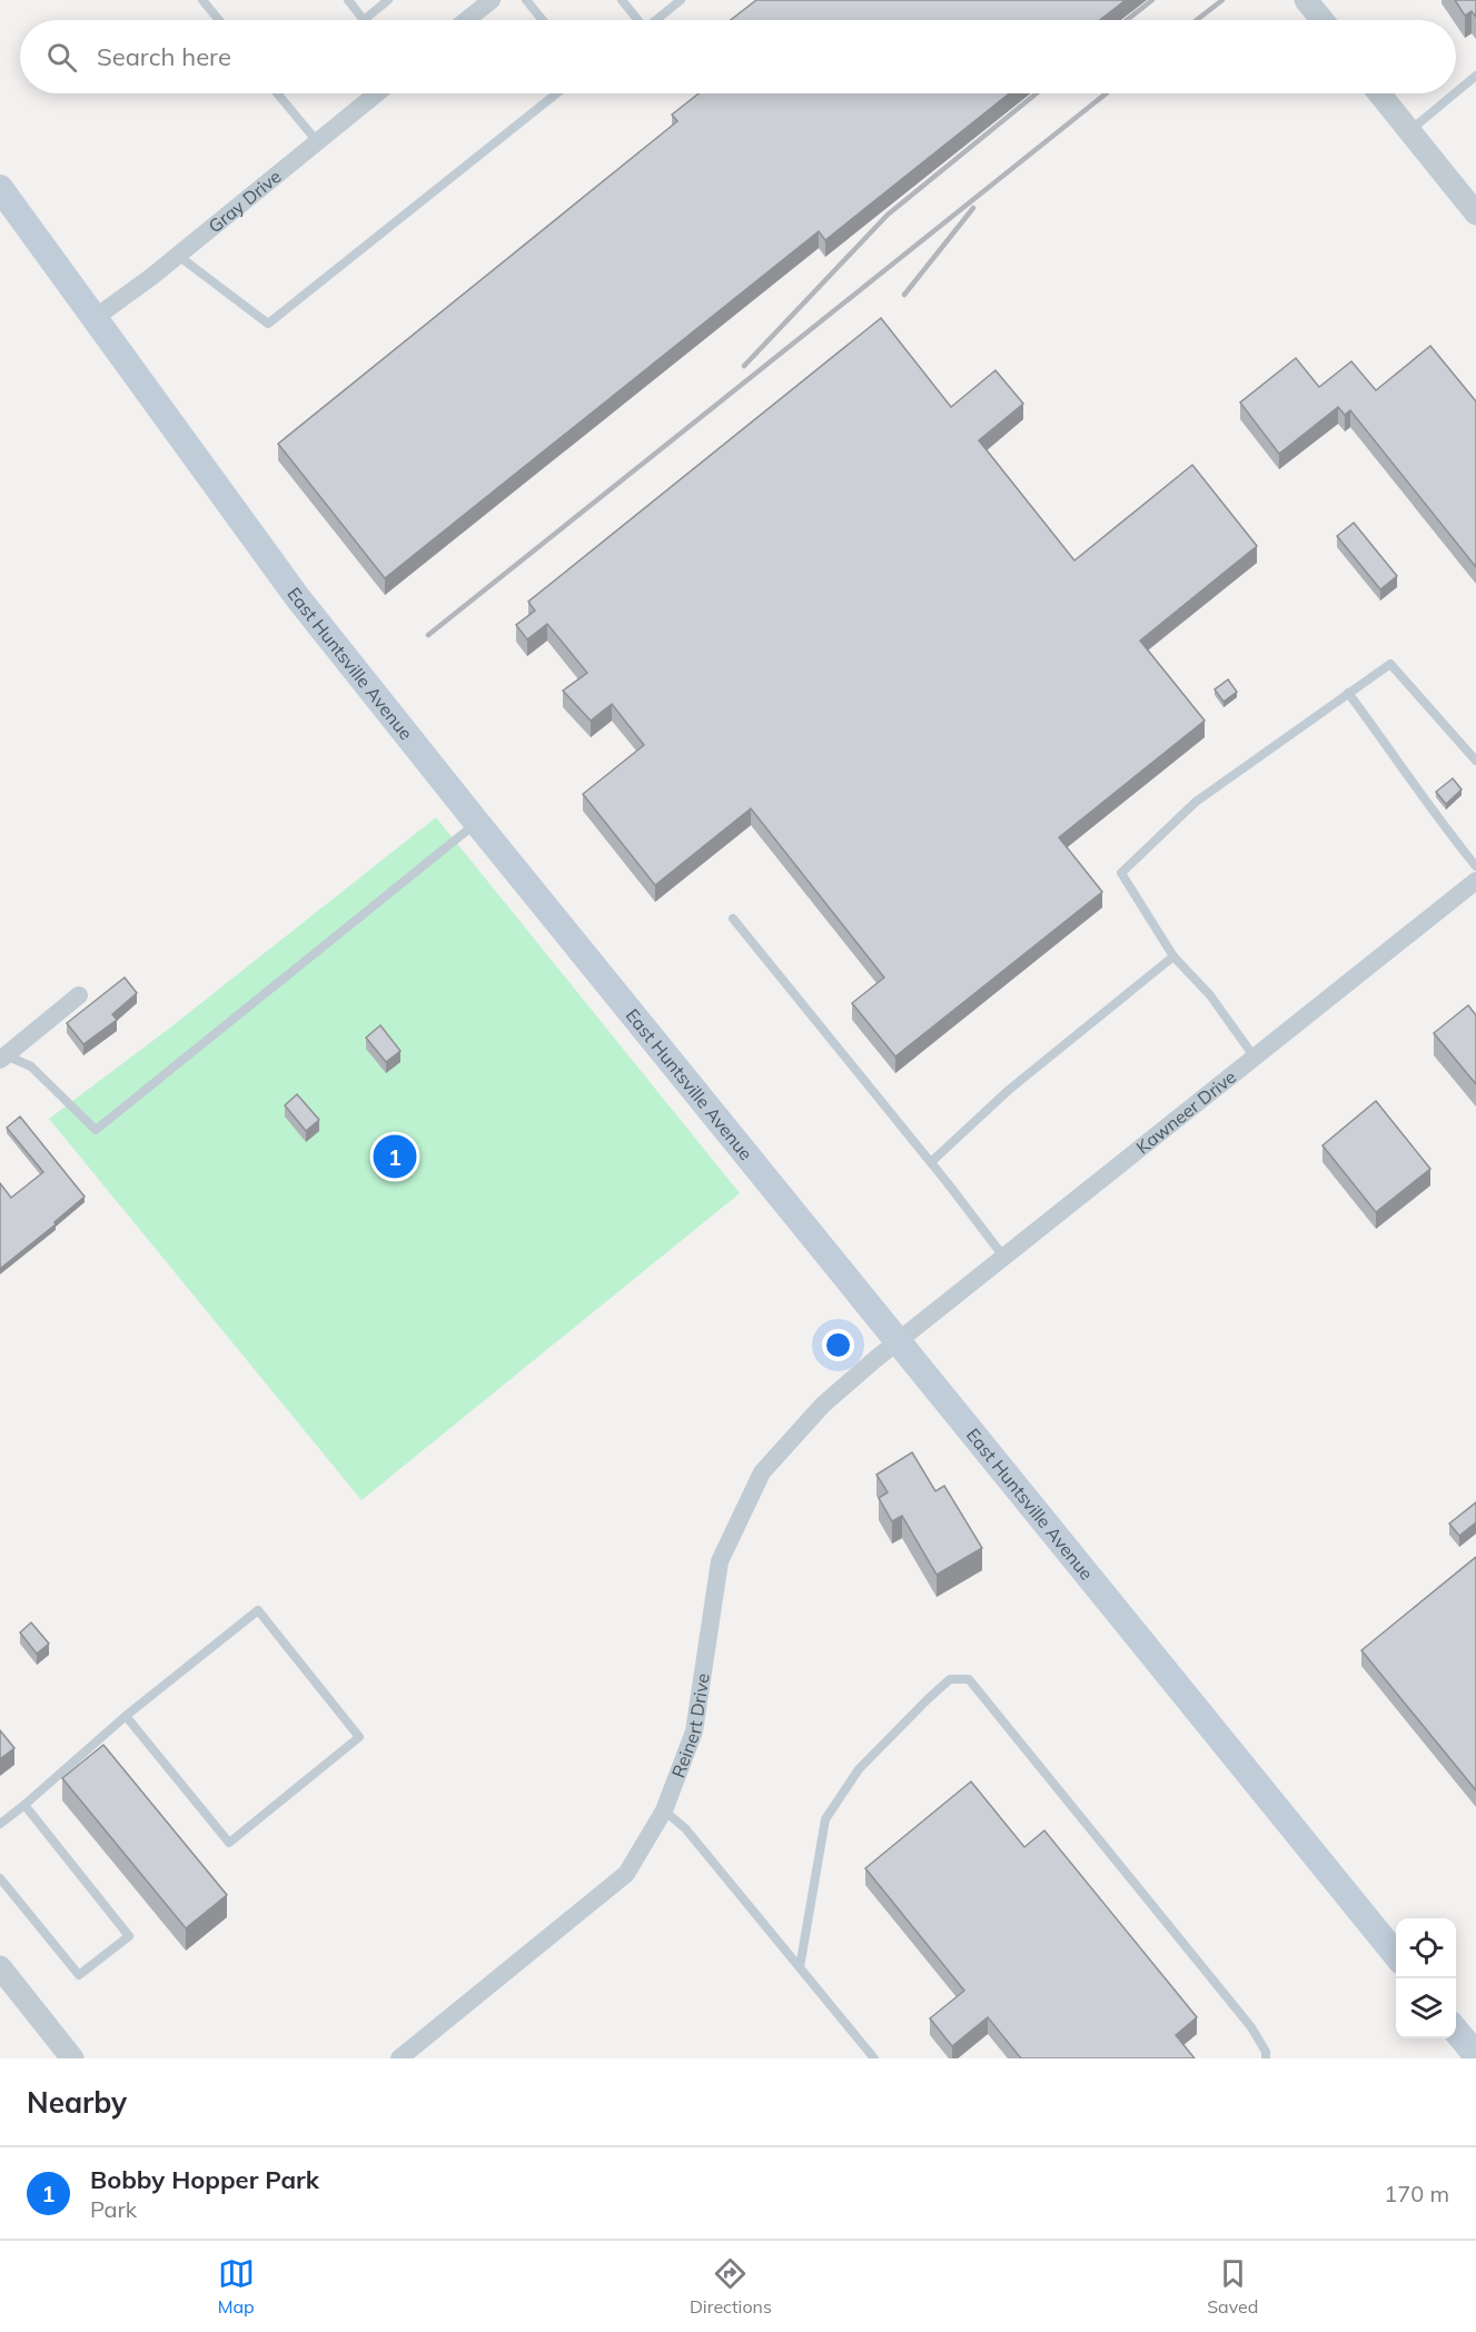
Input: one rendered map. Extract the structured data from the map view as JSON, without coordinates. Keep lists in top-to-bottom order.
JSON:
{
  "streets": {
    "main road": ["East Huntsville Avenue"],
    "street": ["Gray Drive", "Kawneer Drive", "Reinert Drive"]
  },
  "crossings": [
    ["Gray Drive", "East Huntsville Avenue"],
    ["East Huntsville Avenue", "Kawneer Drive"],
    ["East Huntsville Avenue", "Reinert Drive"],
    ["Kawneer Drive", "Reinert Drive"]
  ],
  "page": {
    "search": "Search here",
    "pins": "1",
    "heading": "Nearby",
    "list": [
      {
        "mark": "1",
        "name": "Bobby Hopper Park",
        "note": "Park",
        "value": "170 m"
      }
    ],
    "nav": ["Map", "Directions", "Saved"]
  }
}
